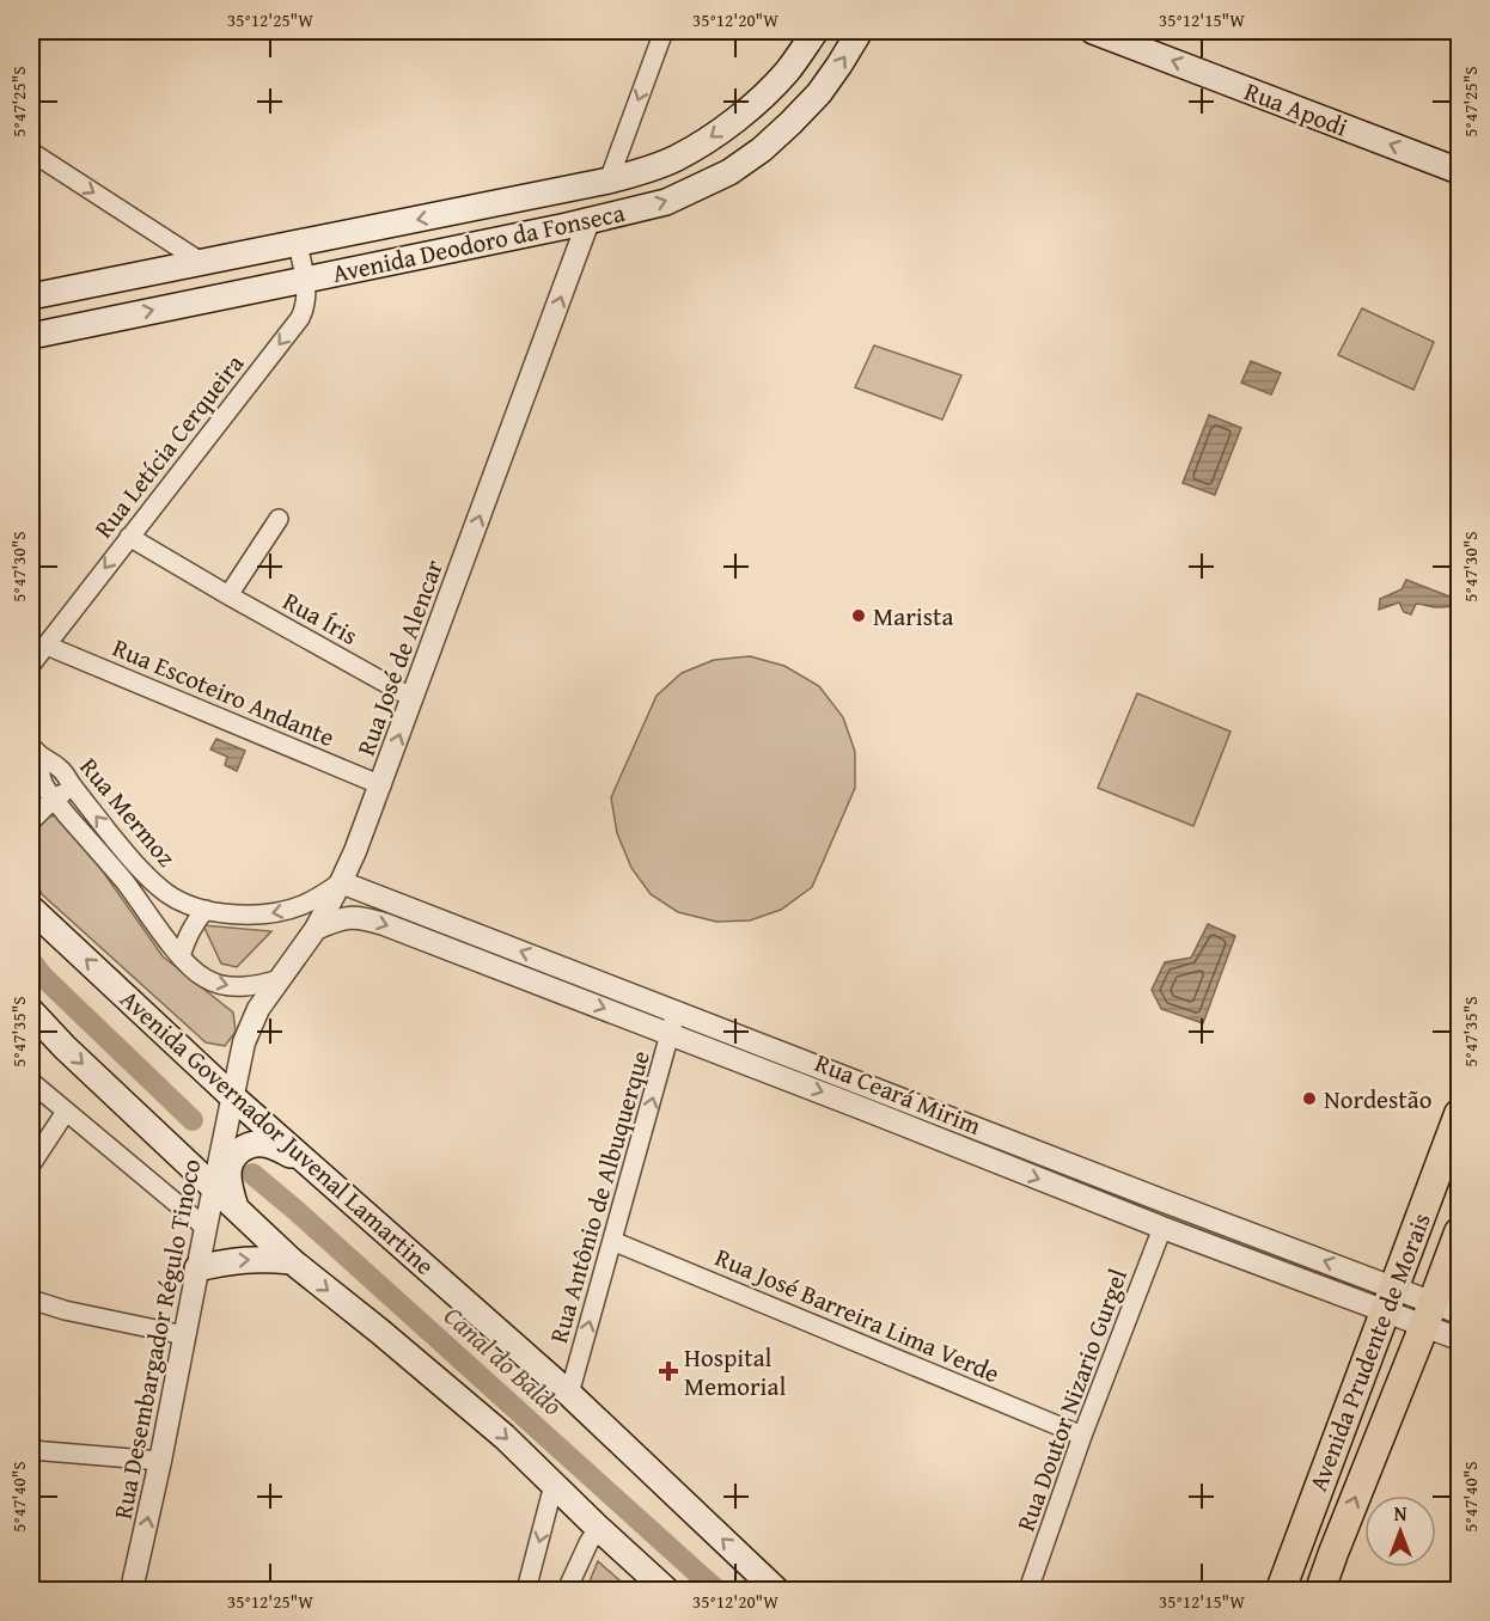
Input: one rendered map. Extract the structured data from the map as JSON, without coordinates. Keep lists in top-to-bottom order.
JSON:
{
  "streets": {
    "main road": [
      "Rua Apodi",
      "Avenida Deodoro da Fonseca",
      "Avenida Governador Juvenal Lamartine",
      "Avenida Prudente de Morais"
    ],
    "street": [
      "Rua Letícia Cerqueira",
      "Rua Íris",
      "Rua José de Alencar",
      "Rua Escoteiro Andante",
      "Rua Mermoz",
      "Rua Ceará Mirim",
      "Rua Antônio de Albuquerque",
      "Rua José Barreira Lima Verde",
      "Rua Desembargador Régulo Tinoco",
      "Rua Doutor Nizario Gurgel"
    ]
  },
  "crossings": [
    ["Avenida Deodoro da Fonseca", "Rua Letícia Cerqueira"],
    ["Avenida Deodoro da Fonseca", "Rua José de Alencar"],
    ["Rua Letícia Cerqueira", "Rua Íris"],
    ["Rua Letícia Cerqueira", "Rua Escoteiro Andante"],
    ["Rua Íris", "Rua José de Alencar"],
    ["Rua José de Alencar", "Rua Escoteiro Andante"],
    ["Rua José de Alencar", "Rua Mermoz"],
    ["Rua José de Alencar", "Rua Ceará Mirim"],
    ["Rua José de Alencar", "Avenida Governador Juvenal Lamartine"],
    ["Rua José de Alencar", "Rua Desembargador Régulo Tinoco"],
    ["Rua Mermoz", "Rua Ceará Mirim"],
    ["Rua Ceará Mirim", "Rua Antônio de Albuquerque"],
    ["Rua Ceará Mirim", "Avenida Prudente de Morais"],
    ["Rua Ceará Mirim", "Rua Doutor Nizario Gurgel"],
    ["Avenida Governador Juvenal Lamartine", "Rua Antônio de Albuquerque"],
    ["Avenida Governador Juvenal Lamartine", "Rua Desembargador Régulo Tinoco"],
    ["Rua Antônio de Albuquerque", "Rua José Barreira Lima Verde"],
    ["Rua José Barreira Lima Verde", "Rua Doutor Nizario Gurgel"]
  ],
  "one_way": [
    "Rua Apodi",
    "Rua Letícia Cerqueira",
    "Rua José de Alencar",
    "Rua Antônio de Albuquerque"
  ],
  "water": ["Canal do Baldo"],
  "places": {
    "other": ["Marista", "Nordestão"],
    "health": ["Hospital Memorial"]
  },
  "north": "top",
  "coordinates": [
    "35°12'25\"W",
    "35°12'20\"W",
    "35°12'15\"W",
    "5°47'25\"S",
    "5°47'30\"S",
    "5°47'35\"S",
    "5°47'40\"S"
  ]
}
